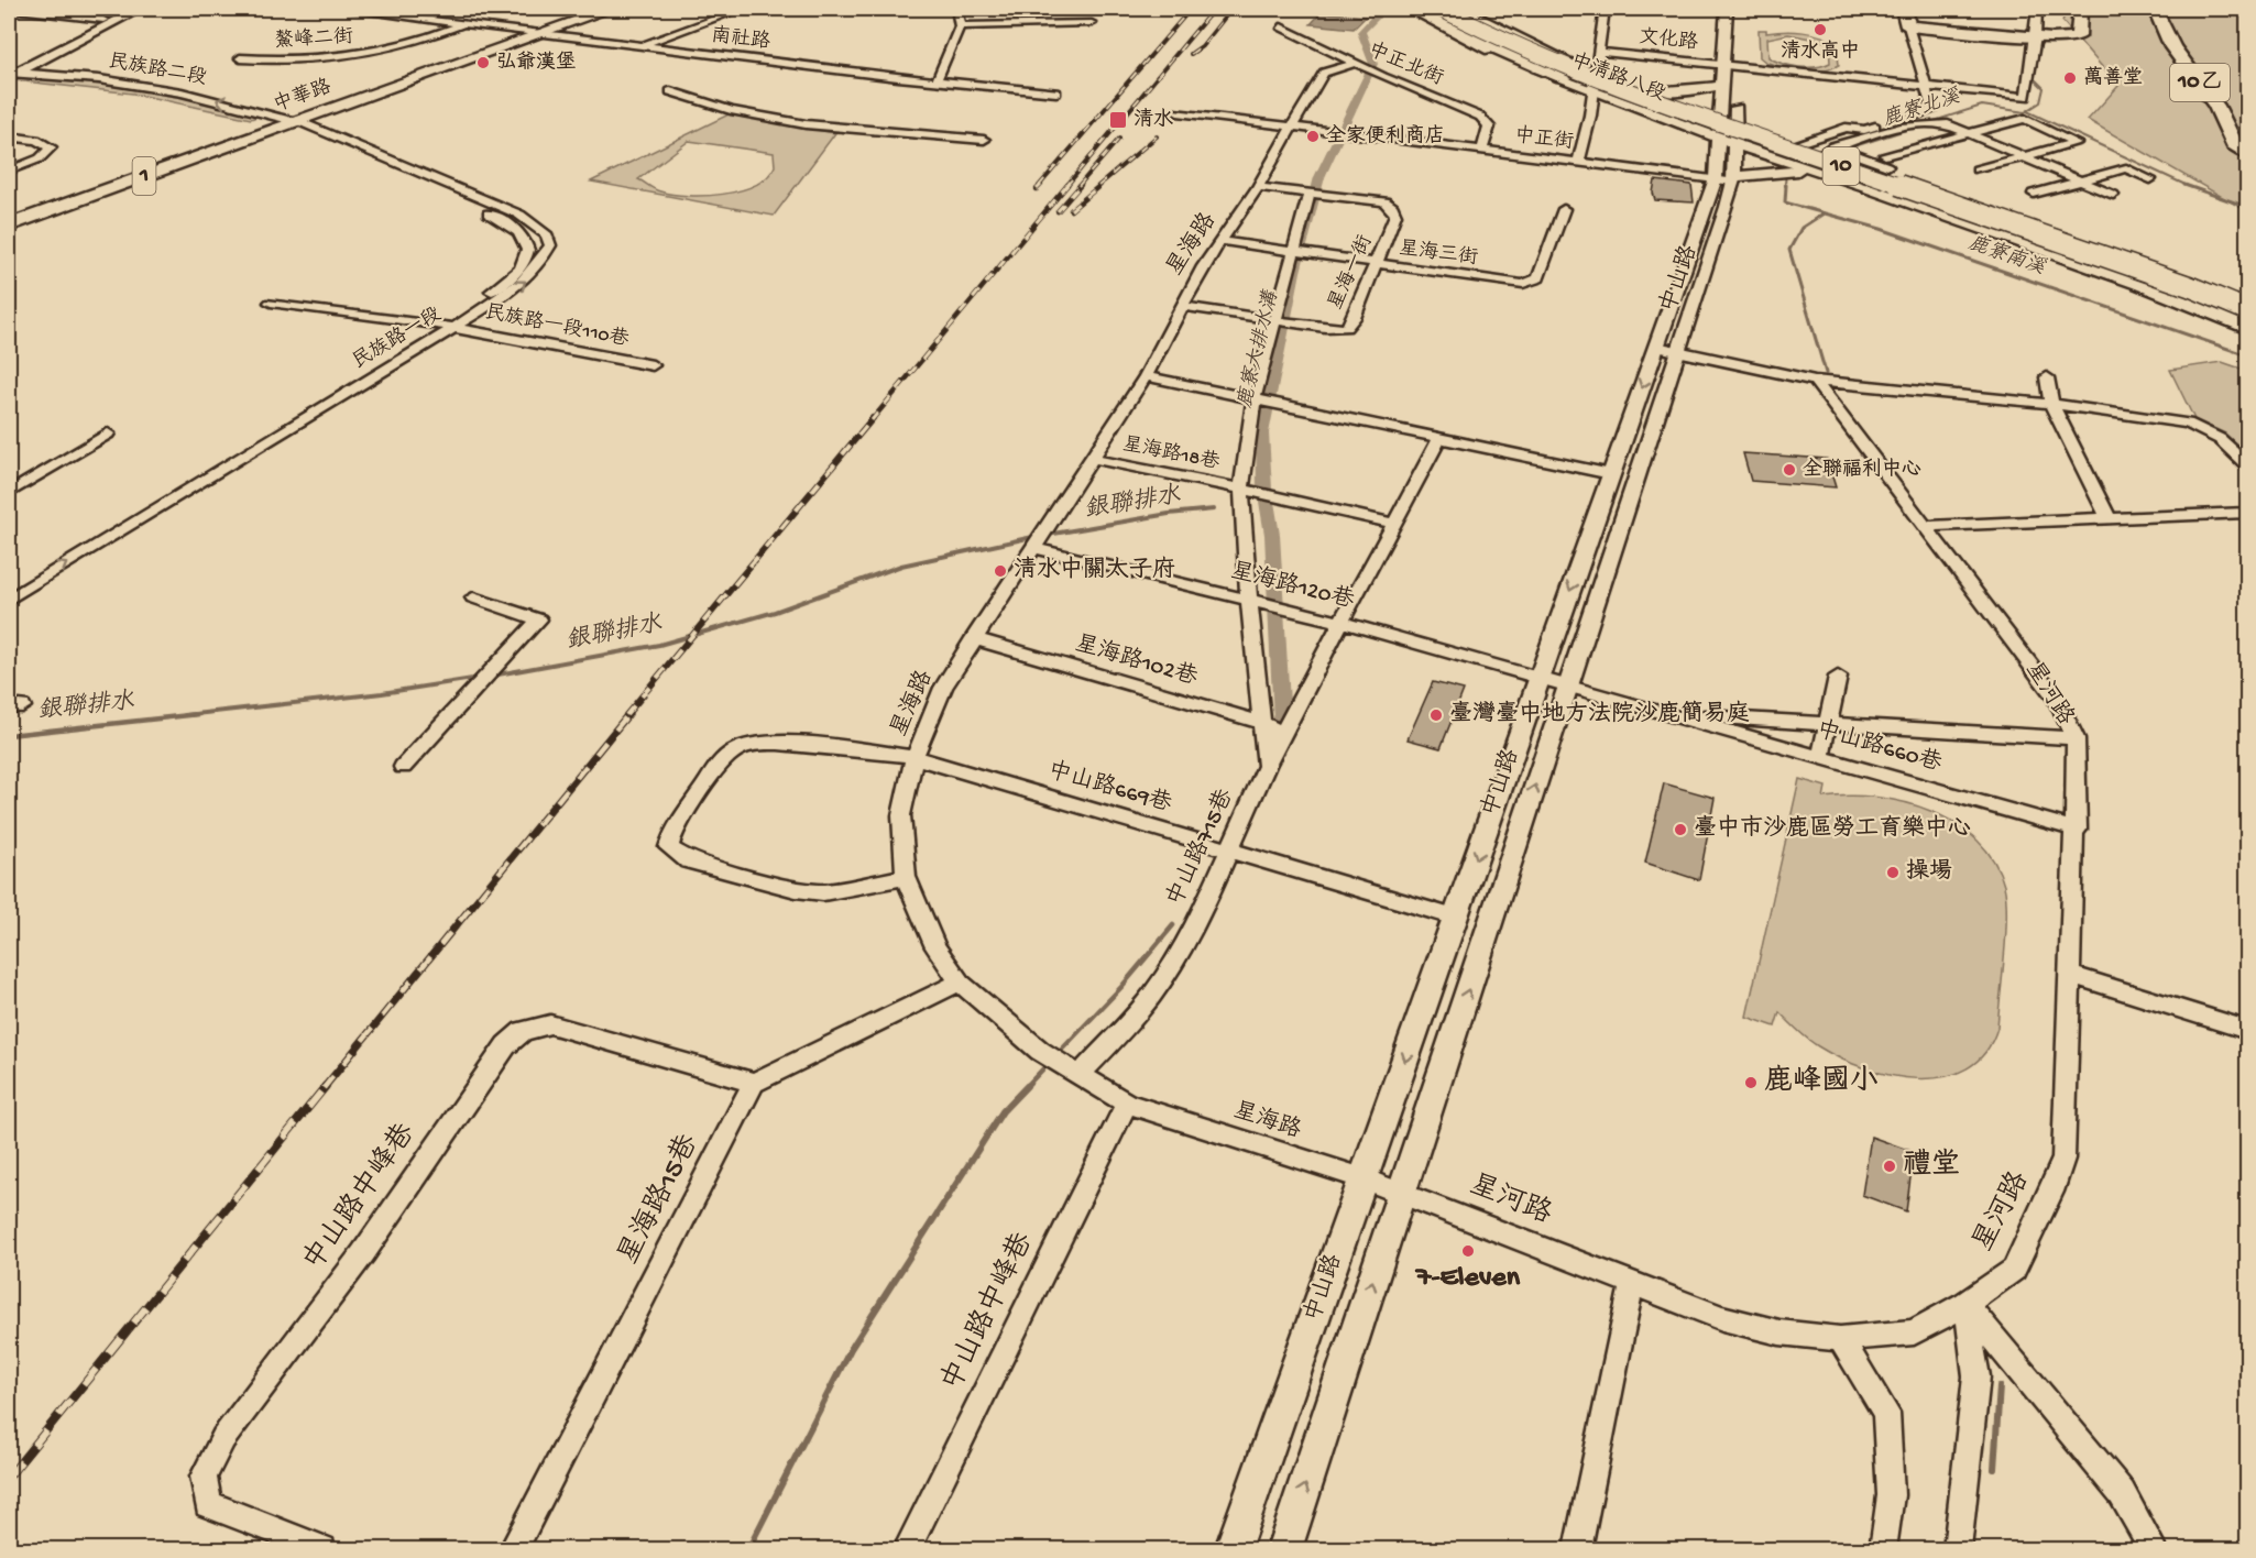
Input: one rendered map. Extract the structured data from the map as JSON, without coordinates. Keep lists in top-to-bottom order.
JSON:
{
  "streets": {
    "main road": [
      "10乙",
      "中華路",
      "10",
      "1"
    ],
    "street": [
      "鰲峰二街",
      "南社路",
      "文化路",
      "中正北街",
      "民族路二段",
      "中清路八段",
      "中正街",
      "星海路",
      "星海三街",
      "星海一街",
      "中山路",
      "民族路一段110巷",
      "民族路一段",
      "星海路18巷",
      "星海路120巷",
      "星海路102巷",
      "星河路",
      "中山路660巷",
      "中山路669巷",
      "中山路715巷",
      "中山路中峰巷",
      "星海路15巷"
    ]
  },
  "crossings": [
    ["鰲峰二街", "南社路"],
    ["南社路", "中華路"],
    ["文化路", "中山路"],
    ["中正北街", "中正街"],
    ["中正北街", "星海路"],
    ["民族路二段", "中華路"],
    ["民族路二段", "民族路一段"],
    ["中清路八段", "中山路"],
    ["中華路", "民族路一段"],
    ["中正街", "星海路"],
    ["中正街", "中山路"],
    ["星海路", "星海三街"],
    ["星海路", "星海一街"],
    ["星海路", "中山路"],
    ["星海路", "星海路18巷"],
    ["星海路", "星海路120巷"],
    ["星海路", "星海路102巷"],
    ["星海路", "星河路"],
    ["星海路", "中山路669巷"],
    ["星海路", "中山路715巷"],
    ["星海路", "中山路中峰巷"],
    ["星海三街", "星海一街"],
    ["中山路", "星海路120巷"],
    ["中山路", "星河路"],
    ["中山路", "中山路660巷"],
    ["中山路", "中山路669巷"],
    ["民族路一段110巷", "民族路一段"],
    ["星海路120巷", "中山路660巷"],
    ["星海路120巷", "中山路715巷"],
    ["星海路102巷", "中山路715巷"],
    ["星河路", "中山路660巷"],
    ["中山路669巷", "中山路715巷"],
    ["中山路中峰巷", "星海路15巷"]
  ],
  "water": [
    "鹿寮北溪",
    "鹿寮南溪",
    "鹿寮大排水溝",
    "銀聯排水"
  ],
  "places": {
    "other": [
      "清水高中",
      "弘爺漢堡",
      "萬善堂",
      "全家便利商店",
      "全聯福利中心",
      "清水中關太子府",
      "臺灣臺中地方法院沙鹿簡易庭",
      "臺中市沙鹿區勞工育樂中心",
      "操場",
      "鹿峰國小",
      "禮堂",
      "7-Eleven"
    ],
    "transit": ["清水"]
  }
}
